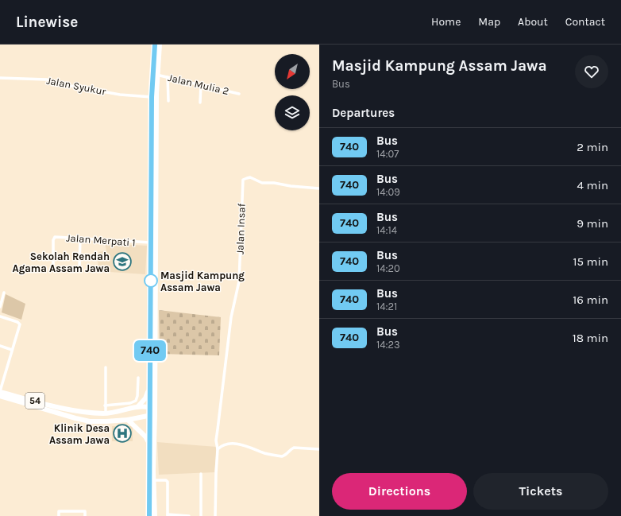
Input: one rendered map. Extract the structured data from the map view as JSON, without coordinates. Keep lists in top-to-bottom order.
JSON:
{
  "streets": {
    "highway": ["54"],
    "street": [
      "Jalan Mulia 2",
      "Jalan Syukur",
      "Jalan Insaf",
      "Jalan Merpati 1"
    ]
  },
  "places": {
    "school or university": ["Sekolah Rendah Agama Assam Jawa"],
    "other": ["Masjid Kampung Assam Jawa"],
    "hospital": ["Klinik Desa Assam Jawa"]
  },
  "lines": ["bus line 740"],
  "north": "bottom left",
  "page": {
    "header": "Linewise",
    "nav": [
      "Home",
      "Map",
      "About",
      "Contact"
    ],
    "on_map": "740",
    "heading": [
      ["Masjid Kampung Assam Jawa", "Bus"],
      "Departures"
    ],
    "list": [
      {
        "mark": "740",
        "name": "Bus",
        "note": "14:07",
        "value": "2 min"
      },
      {
        "mark": "740",
        "name": "Bus",
        "note": "14:09",
        "value": "4 min"
      },
      {
        "mark": "740",
        "name": "Bus",
        "note": "14:14",
        "value": "9 min"
      },
      {
        "mark": "740",
        "name": "Bus",
        "note": "14:20",
        "value": "15 min"
      },
      {
        "mark": "740",
        "name": "Bus",
        "note": "14:21",
        "value": "16 min"
      },
      {
        "mark": "740",
        "name": "Bus",
        "note": "14:23",
        "value": "18 min"
      }
    ],
    "buttons": ["Directions", "Tickets"]
  }
}
